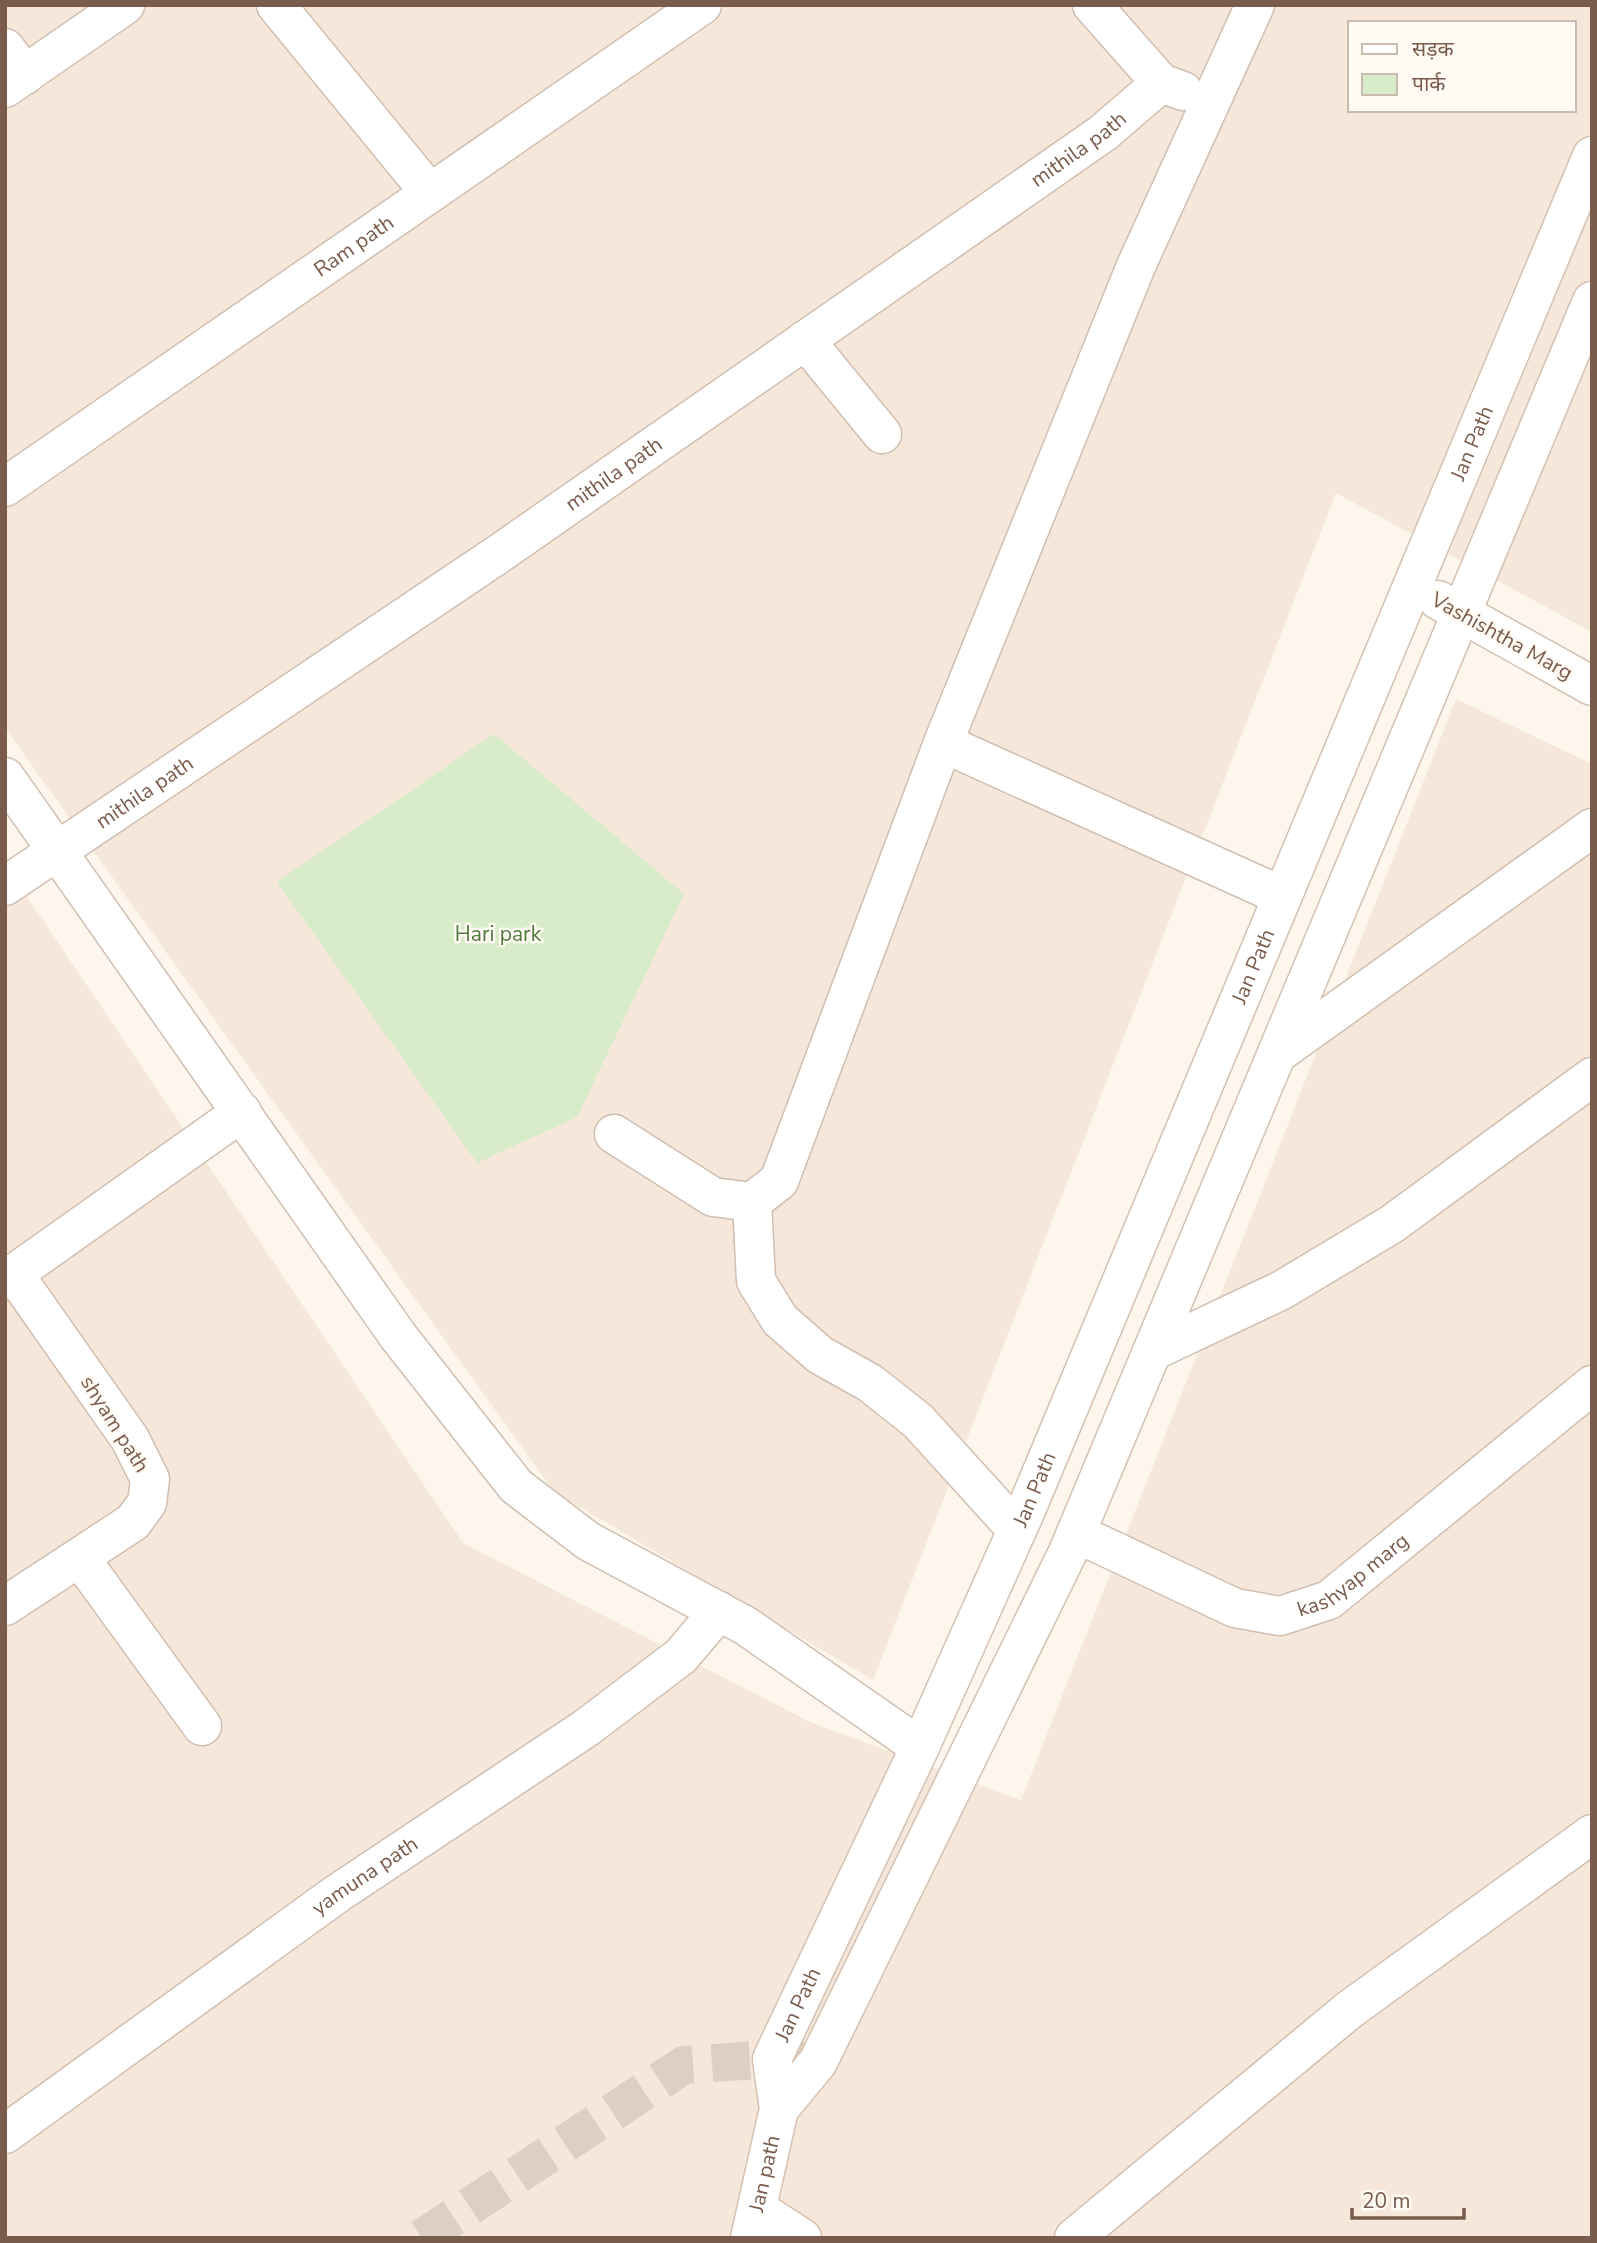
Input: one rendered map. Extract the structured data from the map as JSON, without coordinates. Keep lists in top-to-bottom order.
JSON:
{
  "streets": {
    "street": [
      "mithila path",
      "Ram path",
      "Jan Path",
      "Vashishtha Marg",
      "shyam path",
      "kashyap marg",
      "yamuna path",
      "Jan path"
    ]
  },
  "crossings": [
    ["Jan Path", "Vashishtha Marg"],
    ["Jan Path", "kashyap marg"],
    ["Jan Path", "Jan path"]
  ],
  "parks": ["Hari park"],
  "legend": ["सड़क", "पार्क"],
  "scale_bar": "20 m"
}
